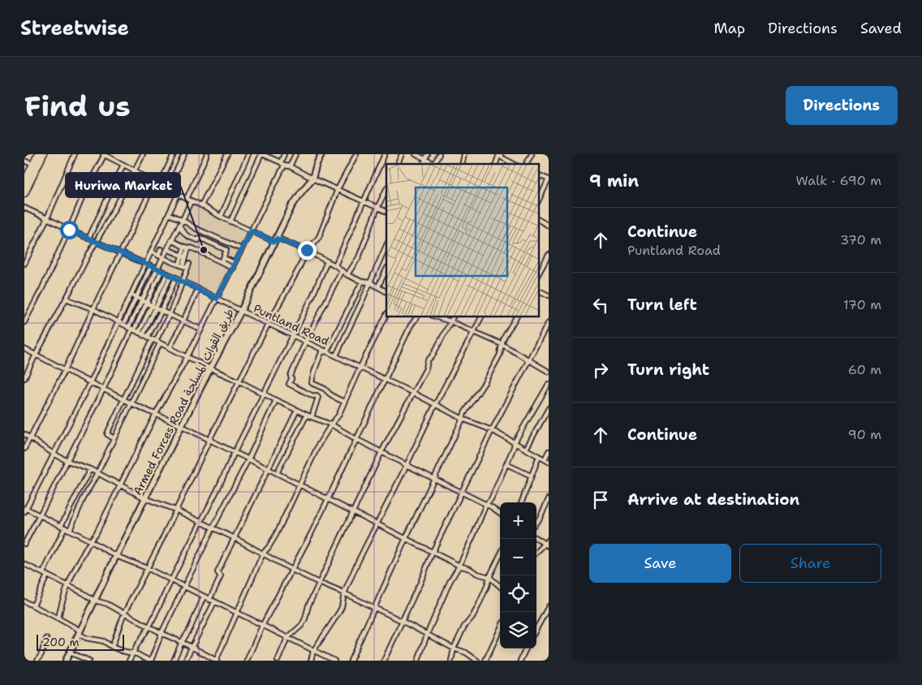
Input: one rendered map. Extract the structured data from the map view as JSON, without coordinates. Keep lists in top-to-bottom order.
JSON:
{
  "streets": {
    "street": ["Puntland Road", "Armed Forces Road طريق القوات المسلحة"]
  },
  "crossings": [
    ["Puntland Road", "Armed Forces Road طريق القوات المسلحة"]
  ],
  "places": ["Huriwa Market"],
  "scale_bar": "200 m",
  "page": {
    "header": "Streetwise",
    "nav": ["Map", "Directions", "Saved"],
    "buttons": [
      "Directions",
      ["Save", "Share"]
    ],
    "title": "Find us",
    "heading": ["9 min", "Walk · 690 m"],
    "list": [
      ["Continue", "Puntland Road", "370 m"],
      ["Turn left", "170 m"],
      ["Turn right", "60 m"],
      ["Continue", "90 m"],
      "Arrive at destination"
    ],
    "map_buttons": ["+", "−"],
    "scale": "200 m"
  }
}
